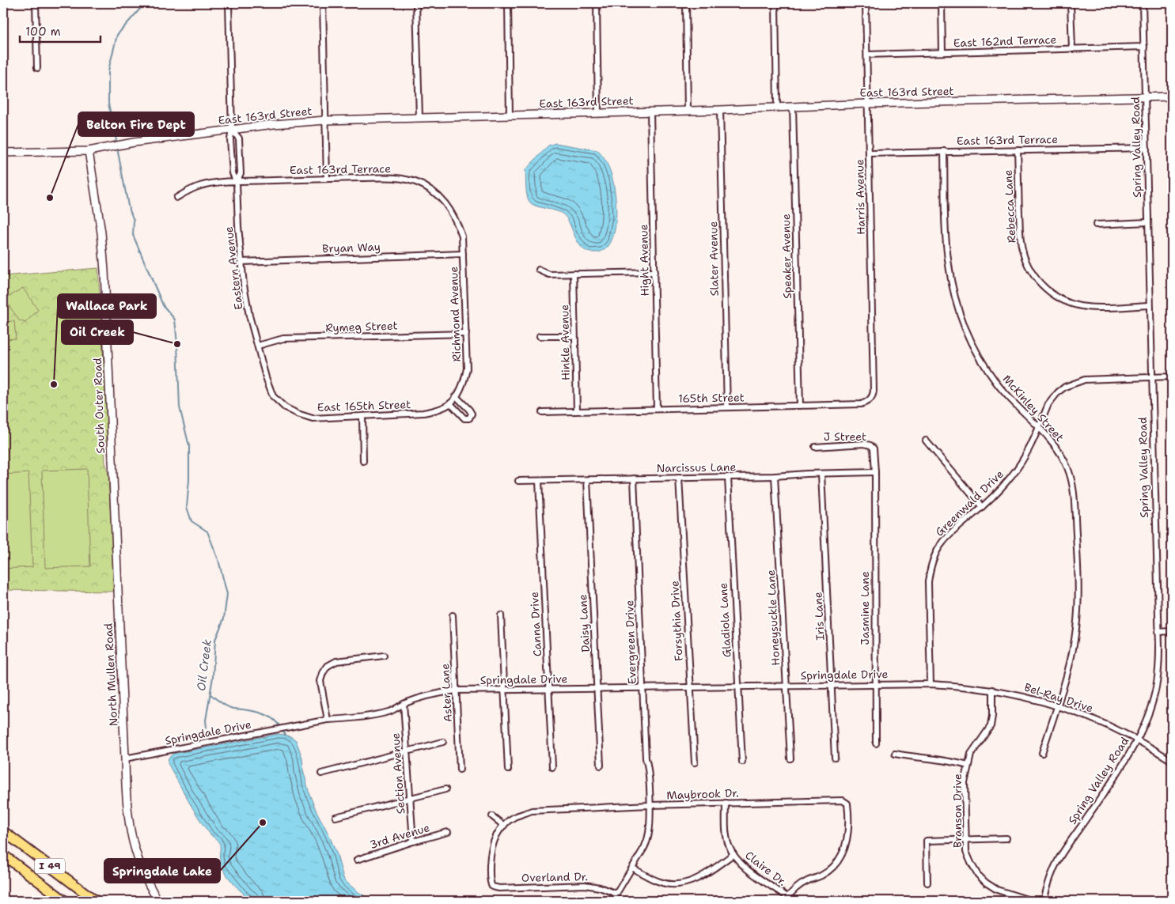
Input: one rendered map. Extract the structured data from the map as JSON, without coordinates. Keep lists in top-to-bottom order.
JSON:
{
  "streets": {
    "highway": ["I 49"],
    "street": [
      "East 162nd Terrace",
      "East 163rd Street",
      "East 163rd Terrace",
      "Spring Valley Road",
      "Harris Avenue",
      "Rebecca Lane",
      "Bryan Way",
      "Speaker Avenue",
      "Slater Avenue",
      "Hight Avenue",
      "Eastern Avenue",
      "Richmond Avenue",
      "Rymeg Street",
      "Hinkle Avenue",
      "165th Street",
      "South Outer Road",
      "East 165th Street",
      "McKinley Street",
      "J Street",
      "Narcissus Lane",
      "Greenwald Drive",
      "Jasmine Lane",
      "Iris Lane",
      "Honeysuckle Lane",
      "Gladiola Lane",
      "Forsythia Drive",
      "Daisy Lane",
      "Canna Drive",
      "Evergreen Drive",
      "North Mullen Road",
      "Springdale Drive",
      "Aster Lane",
      "Bel-Ray Drive",
      "Section Avenue",
      "Maybrook Dr.",
      "Branson Drive",
      "3rd Avenue",
      "Claire Dr.",
      "Overland Dr."
    ]
  },
  "crossings": [
    ["East 162nd Terrace", "Spring Valley Road"],
    ["East 162nd Terrace", "Harris Avenue"],
    ["East 163rd Street", "Spring Valley Road"],
    ["East 163rd Street", "Harris Avenue"],
    ["East 163rd Street", "Speaker Avenue"],
    ["East 163rd Street", "Slater Avenue"],
    ["East 163rd Street", "Hight Avenue"],
    ["East 163rd Street", "Eastern Avenue"],
    ["East 163rd Street", "South Outer Road"],
    ["East 163rd Terrace", "Spring Valley Road"],
    ["East 163rd Terrace", "Harris Avenue"],
    ["East 163rd Terrace", "Rebecca Lane"],
    ["East 163rd Terrace", "Bryan Way"],
    ["East 163rd Terrace", "Eastern Avenue"],
    ["East 163rd Terrace", "Richmond Avenue"],
    ["East 163rd Terrace", "McKinley Street"],
    ["Spring Valley Road", "Rebecca Lane"],
    ["Spring Valley Road", "Greenwald Drive"],
    ["Spring Valley Road", "Bel-Ray Drive"],
    ["Harris Avenue", "165th Street"],
    ["Bryan Way", "Eastern Avenue"],
    ["Bryan Way", "Richmond Avenue"],
    ["Speaker Avenue", "165th Street"],
    ["Slater Avenue", "165th Street"],
    ["Hight Avenue", "165th Street"],
    ["Eastern Avenue", "Rymeg Street"],
    ["Eastern Avenue", "East 165th Street"],
    ["Richmond Avenue", "Rymeg Street"],
    ["Richmond Avenue", "East 165th Street"],
    ["Hinkle Avenue", "165th Street"],
    ["South Outer Road", "North Mullen Road"],
    ["McKinley Street", "Greenwald Drive"],
    ["McKinley Street", "Bel-Ray Drive"],
    ["J Street", "Narcissus Lane"],
    ["J Street", "Jasmine Lane"],
    ["Narcissus Lane", "Jasmine Lane"],
    ["Narcissus Lane", "Iris Lane"],
    ["Narcissus Lane", "Honeysuckle Lane"],
    ["Narcissus Lane", "Gladiola Lane"],
    ["Narcissus Lane", "Forsythia Drive"],
    ["Narcissus Lane", "Daisy Lane"],
    ["Narcissus Lane", "Canna Drive"],
    ["Narcissus Lane", "Evergreen Drive"],
    ["Greenwald Drive", "Springdale Drive"],
    ["Greenwald Drive", "Bel-Ray Drive"],
    ["Jasmine Lane", "Springdale Drive"],
    ["Iris Lane", "Springdale Drive"],
    ["Honeysuckle Lane", "Springdale Drive"],
    ["Gladiola Lane", "Springdale Drive"],
    ["Forsythia Drive", "Springdale Drive"],
    ["Daisy Lane", "Springdale Drive"],
    ["Canna Drive", "Springdale Drive"],
    ["Evergreen Drive", "Springdale Drive"],
    ["Evergreen Drive", "Maybrook Dr."],
    ["Evergreen Drive", "Overland Dr."],
    ["North Mullen Road", "Springdale Drive"],
    ["Springdale Drive", "Aster Lane"],
    ["Springdale Drive", "Bel-Ray Drive"],
    ["Springdale Drive", "Section Avenue"],
    ["Bel-Ray Drive", "Branson Drive"],
    ["Section Avenue", "3rd Avenue"],
    ["Maybrook Dr.", "Claire Dr."],
    ["Maybrook Dr.", "Overland Dr."]
  ],
  "water": ["Oil Creek"],
  "places": [
    "Belton Fire Dept",
    "Oil Creek",
    "Wallace Park",
    "Springdale Lake"
  ],
  "scale_bar": "100 m"
}
